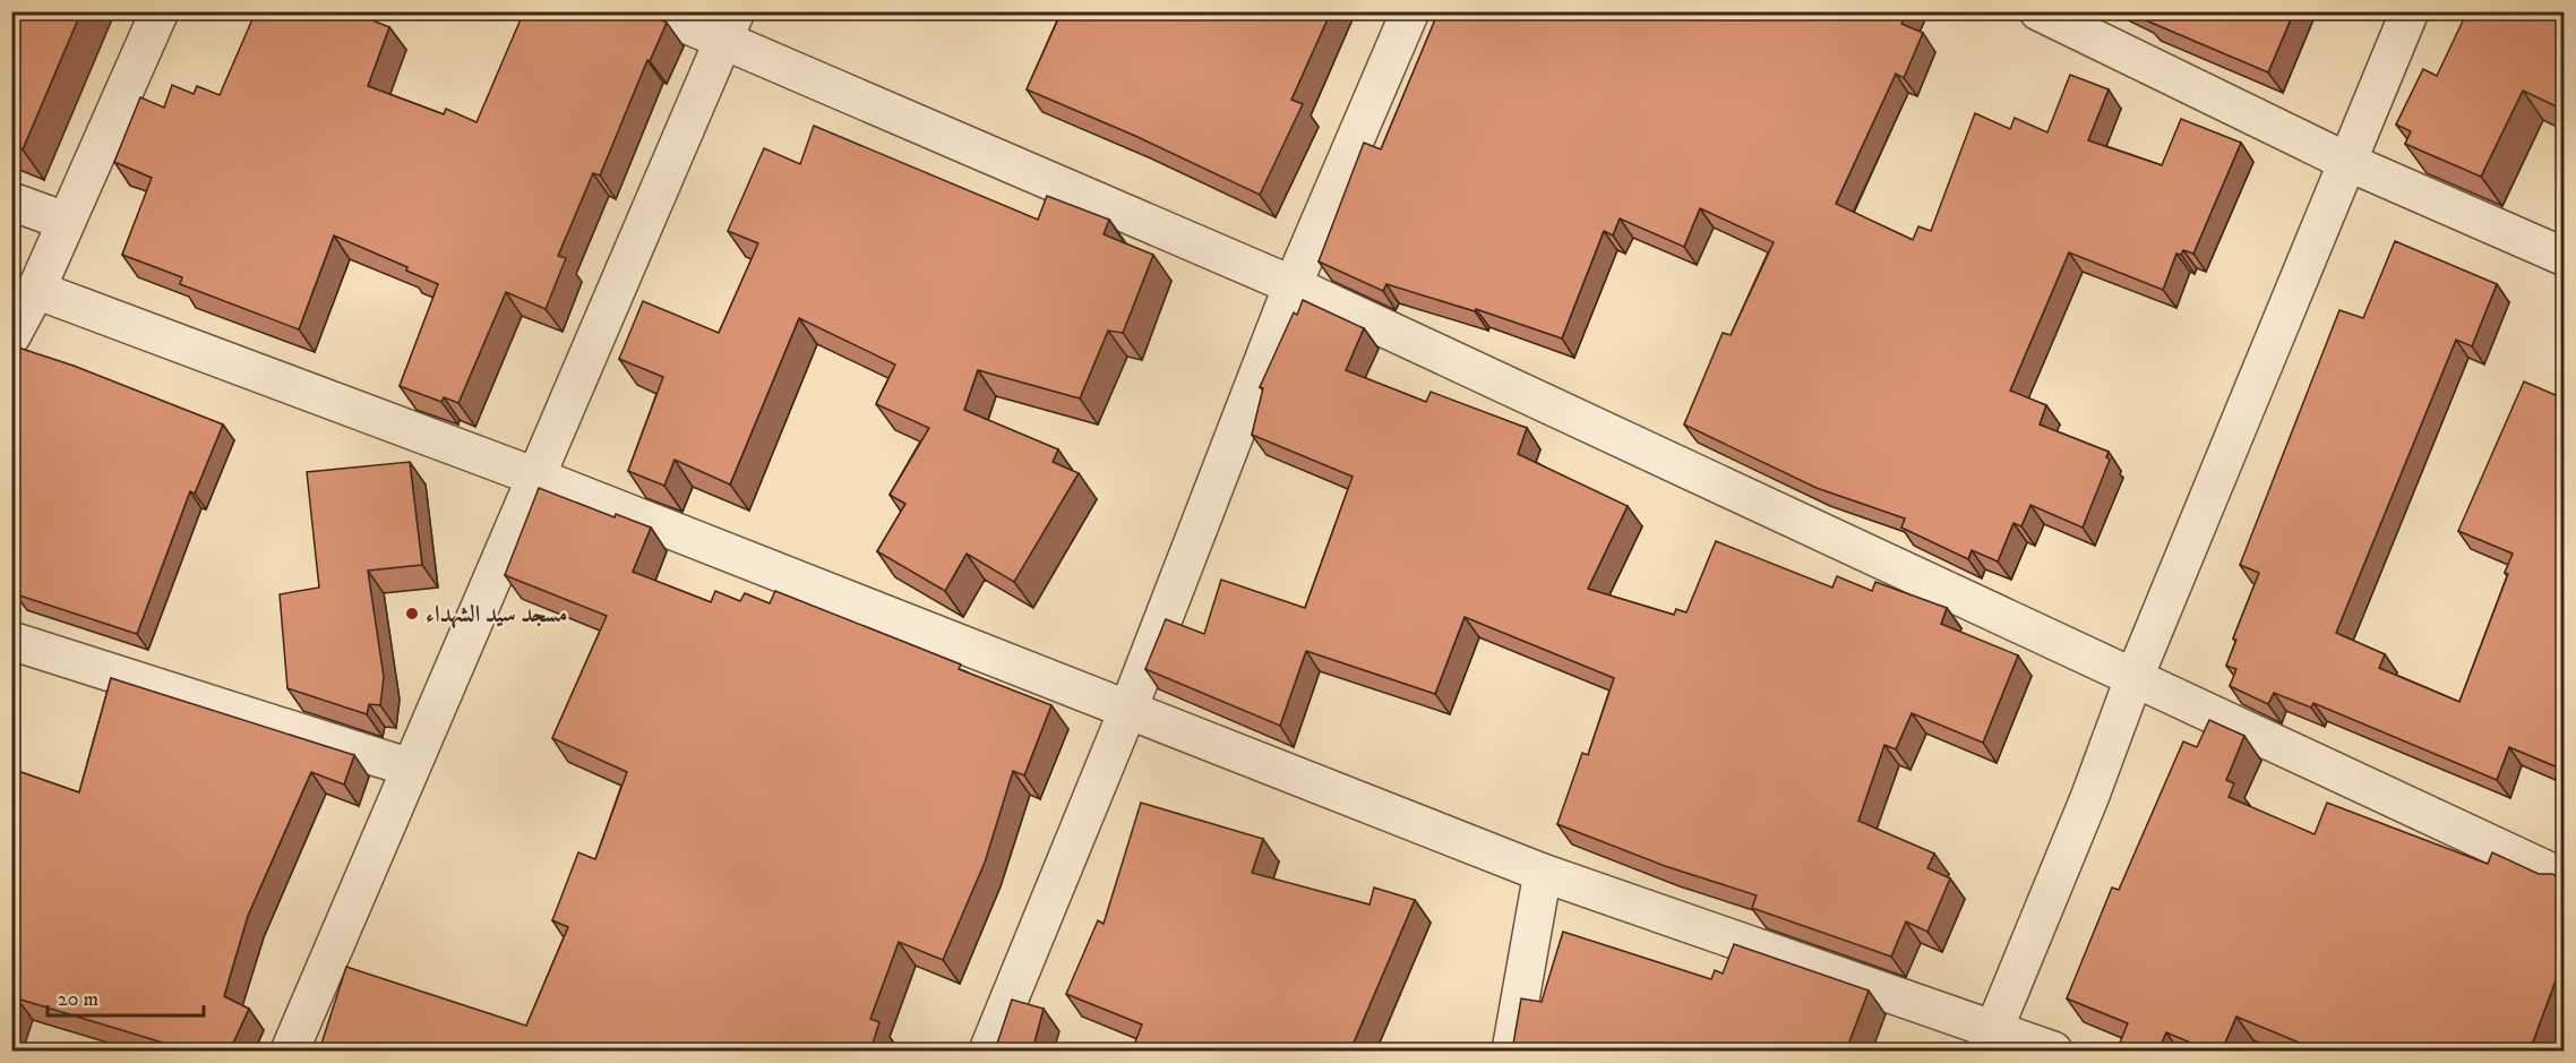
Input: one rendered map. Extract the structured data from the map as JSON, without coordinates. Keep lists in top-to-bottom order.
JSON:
{
  "places": ["مسجد سيد الشهداء"],
  "scale_bar": "20 m"
}
